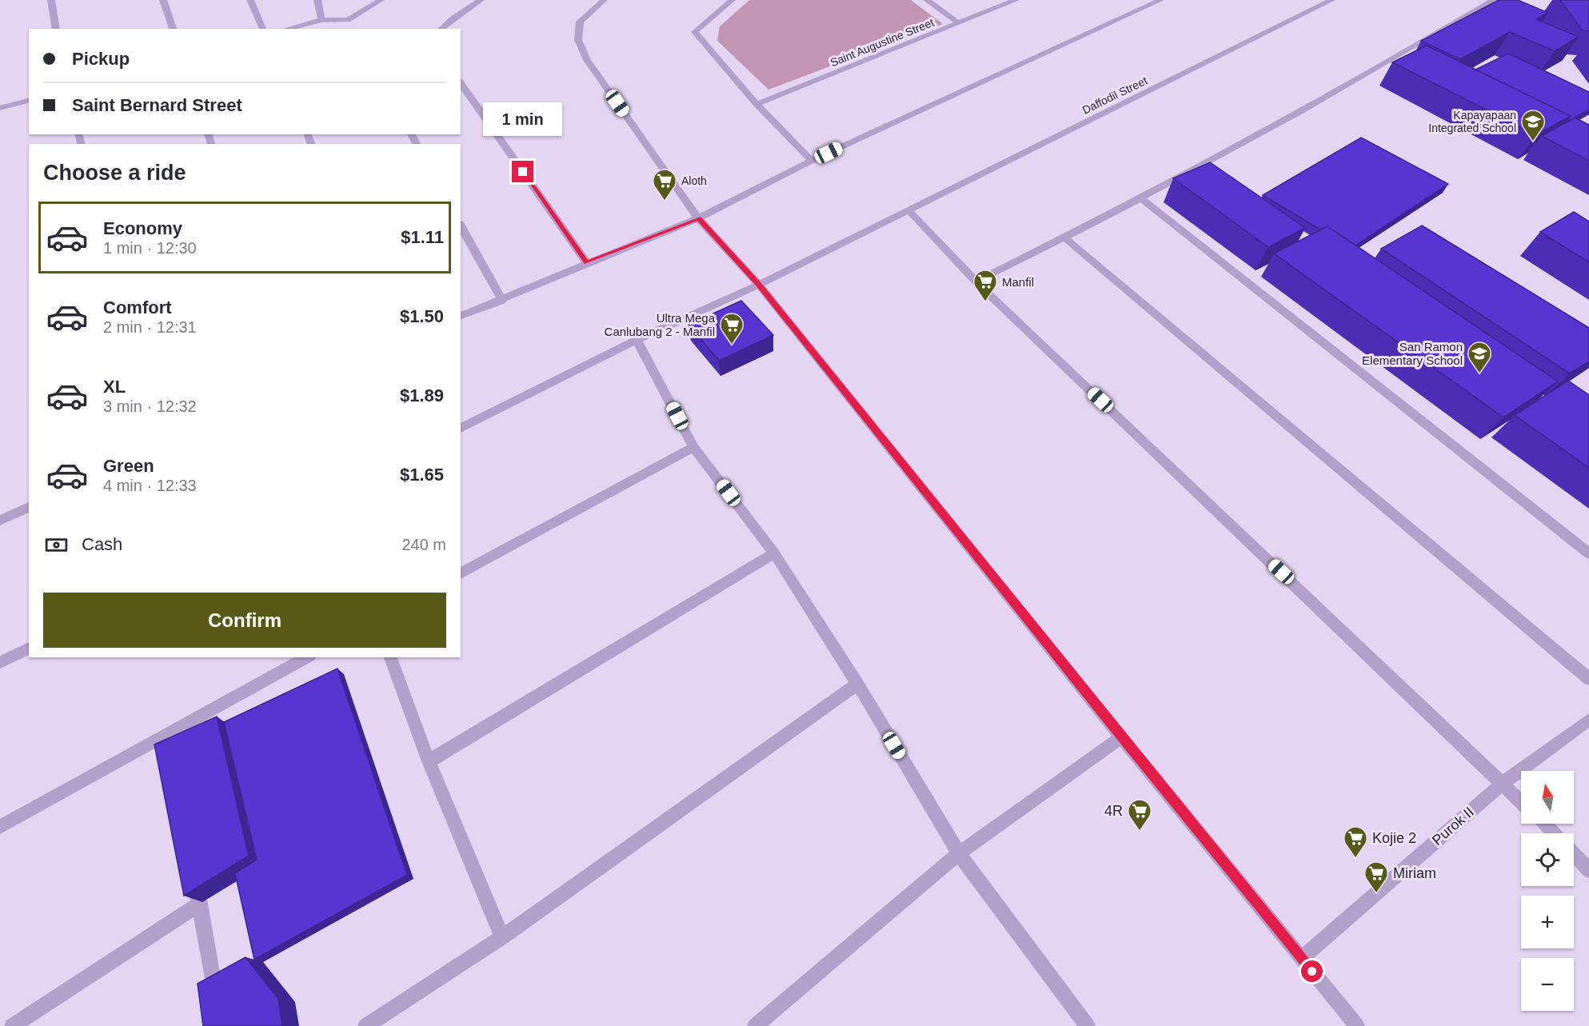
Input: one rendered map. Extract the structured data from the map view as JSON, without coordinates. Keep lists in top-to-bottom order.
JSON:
{
  "streets": {
    "street": ["Saint Augustine Street", "Daffodil Street", "Purok II"]
  },
  "places": {
    "school or university": ["Kapayapaan Integrated School", "San Ramon Elementary School"],
    "supermarket": [
      "Aloth",
      "Manfil",
      "Ultra Mega Canlubang 2 - Manfil",
      "4R",
      "Kojie 2",
      "Miriam"
    ]
  },
  "north": "top",
  "page": {
    "banner": ["Pickup", "Saint Bernard Street"],
    "bubble": "1 min",
    "heading": "Choose a ride",
    "list": [
      {
        "name": "Economy",
        "note": "1 min · 12:30",
        "value": "$1.11"
      },
      {
        "name": "Comfort",
        "note": "2 min · 12:31",
        "value": "$1.50"
      },
      {
        "name": "XL",
        "note": "3 min · 12:32",
        "value": "$1.89"
      },
      {
        "name": "Green",
        "note": "4 min · 12:33",
        "value": "$1.65"
      }
    ],
    "pay": ["Cash", "240 m"],
    "buttons": "Confirm",
    "map_buttons": ["+", "−"]
  }
}
